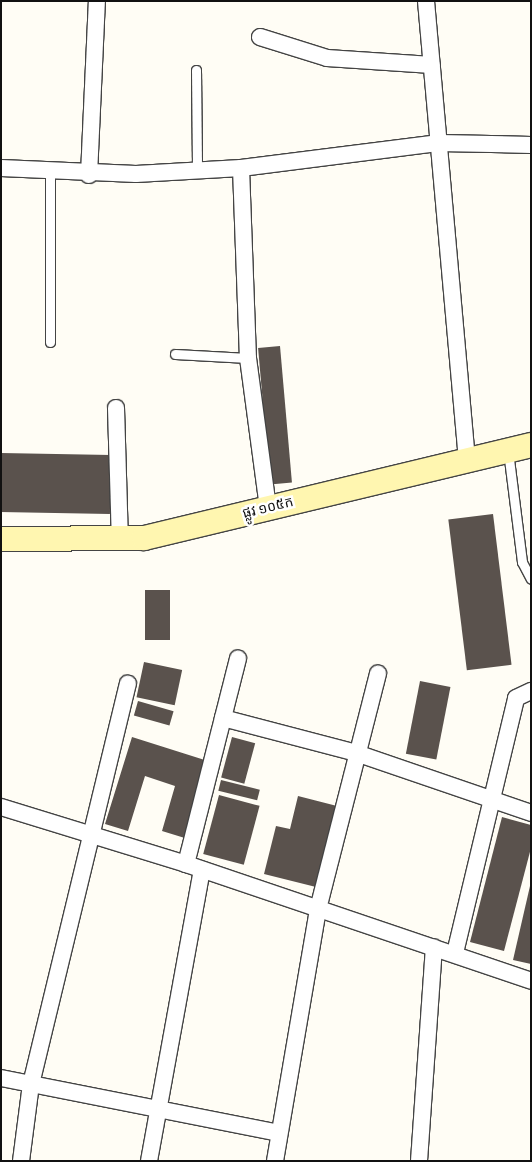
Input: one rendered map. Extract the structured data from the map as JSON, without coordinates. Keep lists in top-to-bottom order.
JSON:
{
  "streets": {
    "main road": ["ផ្លូវ ១០៥ក"]
  }
}
